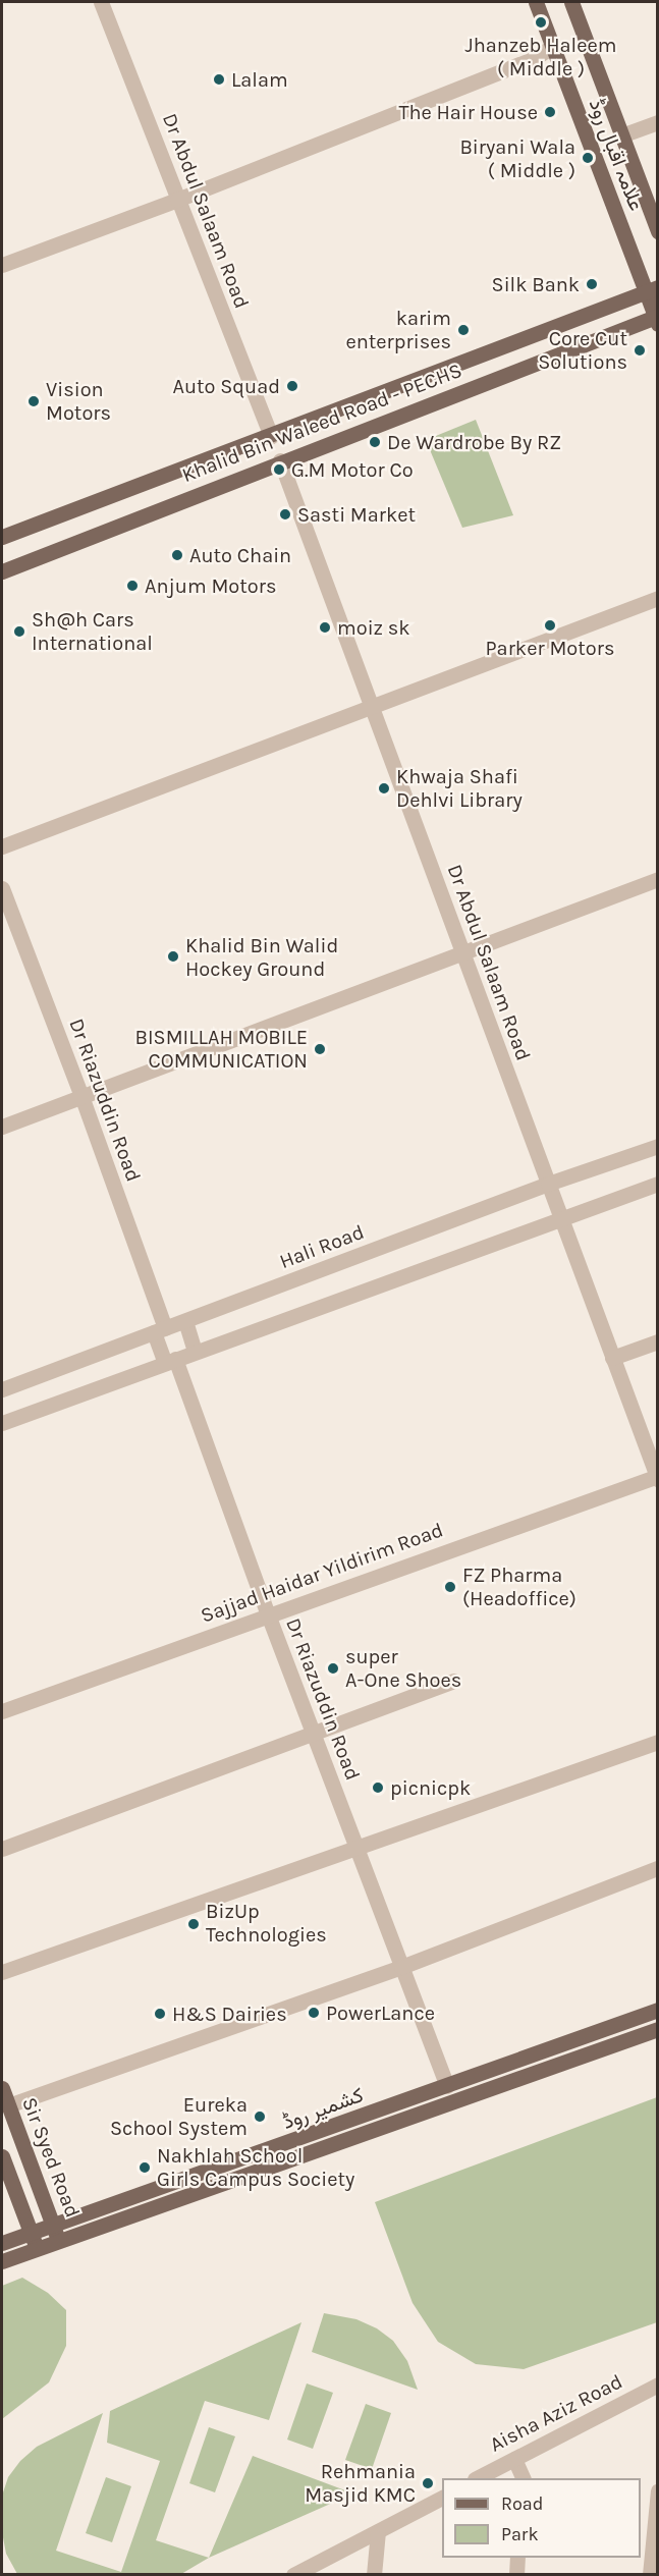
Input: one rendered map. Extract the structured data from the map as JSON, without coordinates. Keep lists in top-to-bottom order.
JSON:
{
  "streets": {
    "main road": [
      "علامہ اقبال روڈ",
      "Khalid Bin Waleed Road - PECHS",
      "کشمیر روڈ",
      "Sir Syed Road"
    ],
    "street": [
      "Dr Abdul Salaam Road",
      "Dr Riazuddin Road",
      "Hali Road",
      "Sajjad Haidar Yildirim Road",
      "Aisha Aziz Road"
    ]
  },
  "crossings": [
    ["علامہ اقبال روڈ", "Khalid Bin Waleed Road - PECHS"],
    ["Dr Abdul Salaam Road", "Khalid Bin Waleed Road - PECHS"],
    ["Dr Abdul Salaam Road", "Hali Road"],
    ["Dr Abdul Salaam Road", "Sajjad Haidar Yildirim Road"],
    ["Dr Riazuddin Road", "Hali Road"],
    ["Dr Riazuddin Road", "Sajjad Haidar Yildirim Road"],
    ["Dr Riazuddin Road", "کشمیر روڈ"],
    ["کشمیر روڈ", "Sir Syed Road"]
  ],
  "places": [
    "Jhanzeb Haleem ( Middle )",
    "Lalam",
    "The Hair House",
    "Biryani Wala ( Middle )",
    "Silk Bank",
    "karim enterprises",
    "Core Cut Solutions",
    "Auto Squad",
    "Vision Motors",
    "De Wardrobe By RZ",
    "G.M Motor Co",
    "Sasti Market",
    "Auto Chain",
    "Anjum Motors",
    "Parker Motors",
    "moiz sk",
    "Sh@h Cars International",
    "Khwaja Shafi Dehlvi Library",
    "Khalid Bin Walid Hockey Ground",
    "BISMILLAH MOBILE COMMUNICATION",
    "FZ Pharma (Headoffice)",
    "super A-One Shoes",
    "picnicpk",
    "BizUp Technologies",
    "PowerLance",
    "H&S Dairies",
    "Eureka School System",
    "Nakhlah School Girls Campus Society",
    "Rehmania Masjid KMC"
  ],
  "legend": ["Road", "Park"]
}
